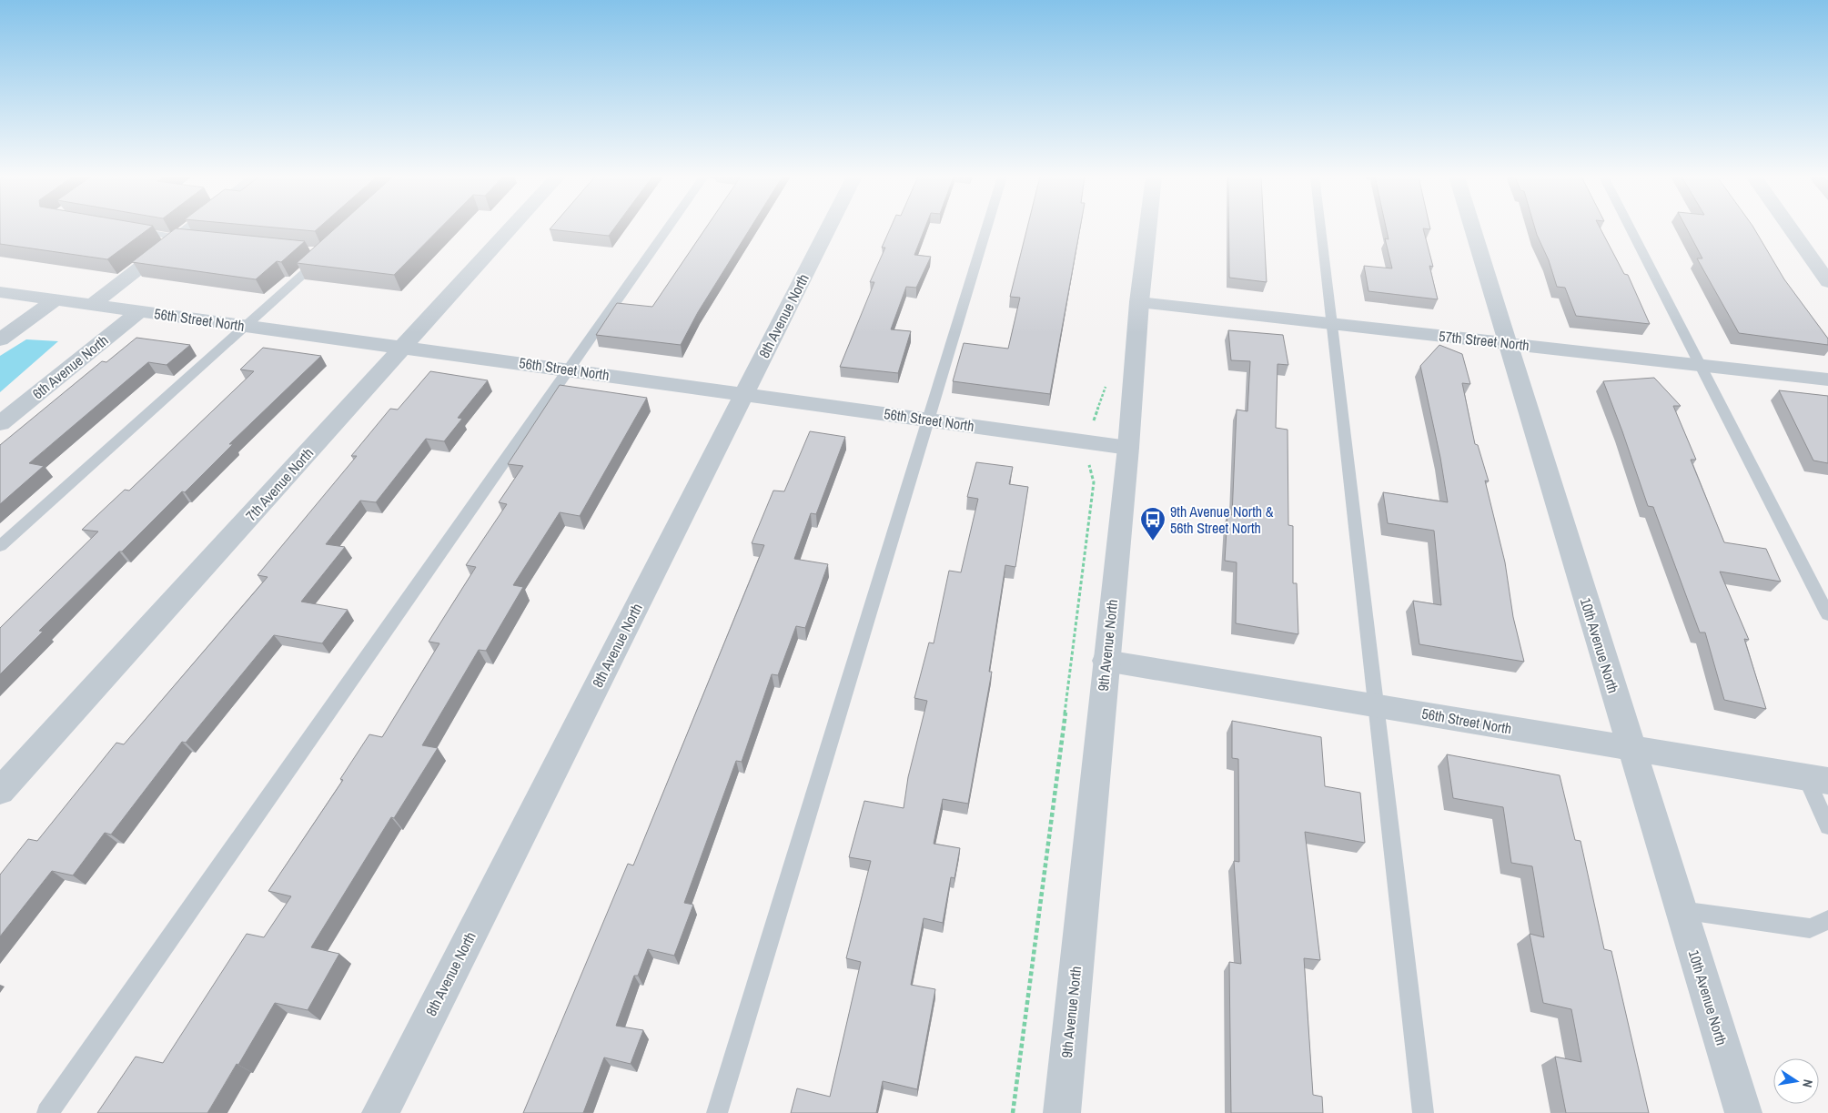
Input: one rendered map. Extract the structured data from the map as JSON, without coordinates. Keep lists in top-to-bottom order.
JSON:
{
  "streets": {
    "street": [
      "8th Avenue North",
      "56th Street North",
      "57th Street North",
      "6th Avenue North",
      "7th Avenue North",
      "9th Avenue North",
      "10th Avenue North"
    ]
  },
  "crossings": [
    ["8th Avenue North", "56th Street North"],
    ["56th Street North", "6th Avenue North"],
    ["56th Street North", "7th Avenue North"],
    ["56th Street North", "9th Avenue North"],
    ["56th Street North", "10th Avenue North"],
    ["57th Street North", "9th Avenue North"],
    ["57th Street North", "10th Avenue North"]
  ],
  "places": {
    "bus stop": ["9th Avenue North & 56th Street North"]
  },
  "north": "right"
}
